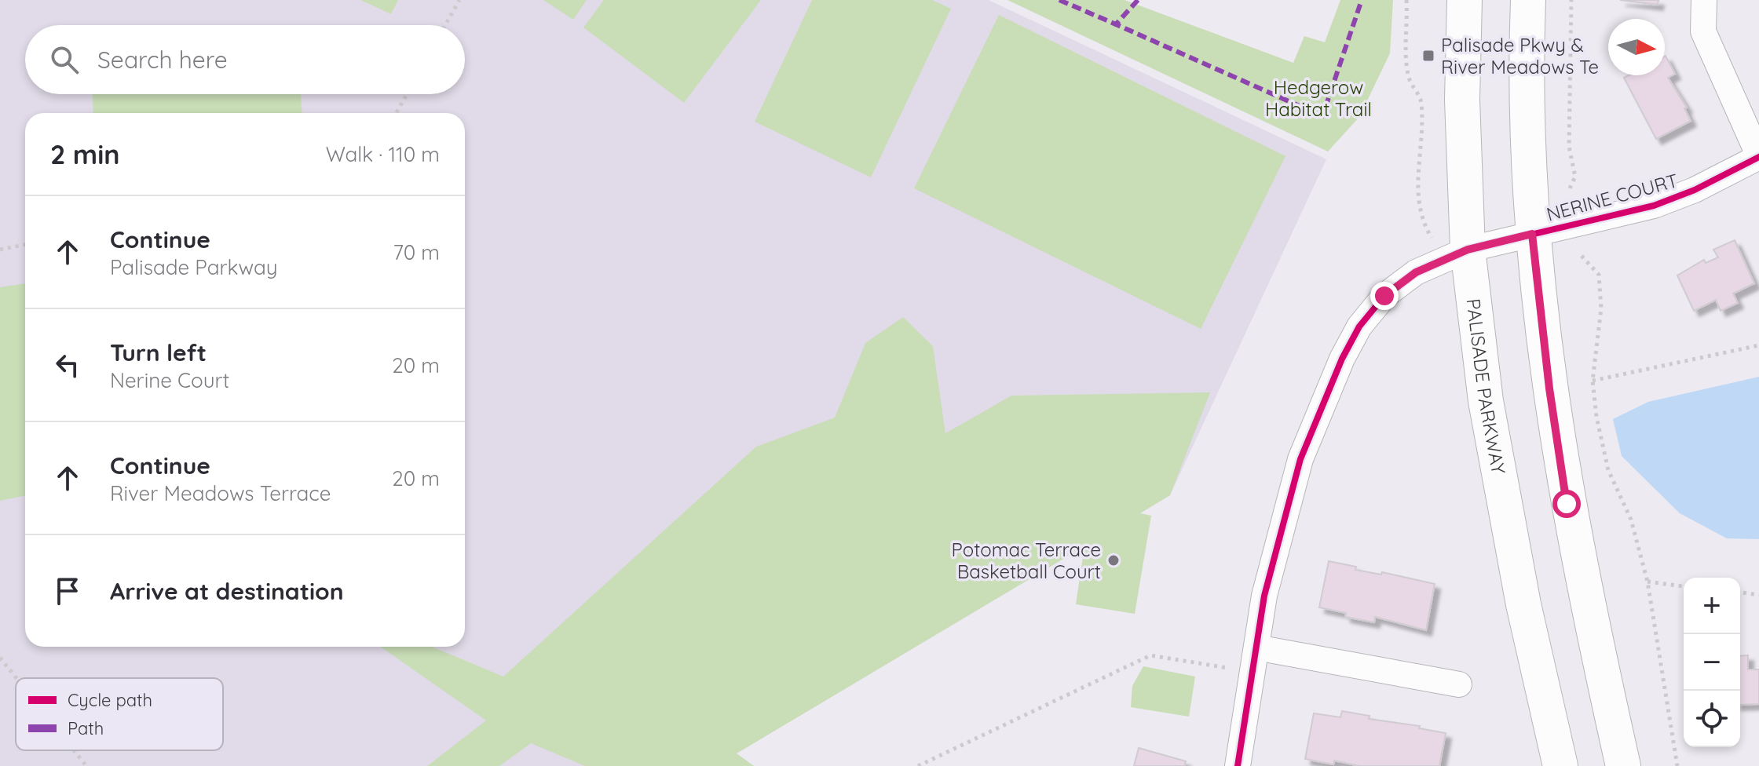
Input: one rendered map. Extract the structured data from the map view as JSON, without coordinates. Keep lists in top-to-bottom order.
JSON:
{
  "streets": {
    "main road": ["PALISADE PARKWAY"],
    "street": ["NERINE COURT"]
  },
  "crossings": [
    ["NERINE COURT", "PALISADE PARKWAY"]
  ],
  "parks": ["Hedgerow Habitat Trail"],
  "places": {
    "transit": ["Palisade Pkwy & River Meadows Te"],
    "other": ["Potomac Terrace Basketball Court"]
  },
  "legend": ["Cycle path", "Path"],
  "north": "right",
  "page": {
    "search": "Search here",
    "heading": ["2 min", "Walk · 110 m"],
    "list": [
      ["Continue", "Palisade Parkway", "70 m"],
      ["Turn left", "Nerine Court", "20 m"],
      ["Continue", "River Meadows Terrace", "20 m"],
      "Arrive at destination"
    ],
    "map_buttons": ["+", "−"]
  }
}
